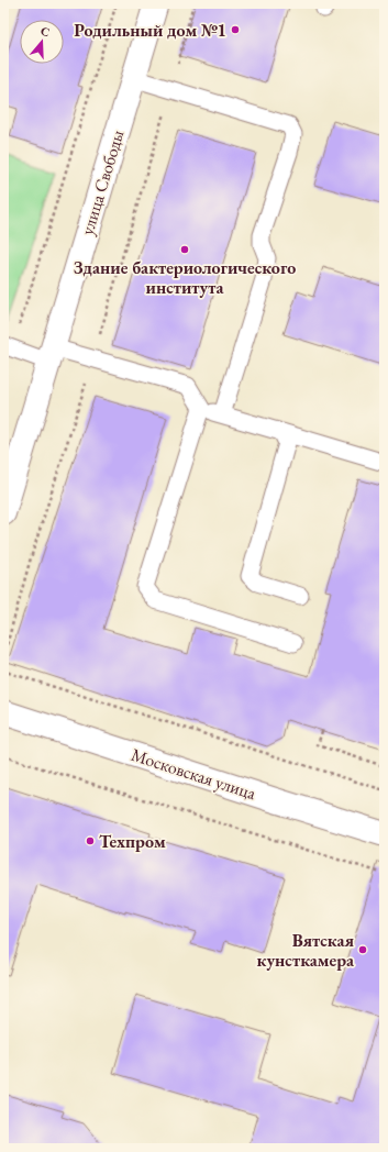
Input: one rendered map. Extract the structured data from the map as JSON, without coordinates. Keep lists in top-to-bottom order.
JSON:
{
  "streets": {
    "street": ["улица Свободы", "Московская улица"]
  },
  "places": [
    "Родильный дом №1",
    "Здание бактериологического института",
    "Техпром",
    "Вятская кунсткамера"
  ],
  "north": "top"
}
